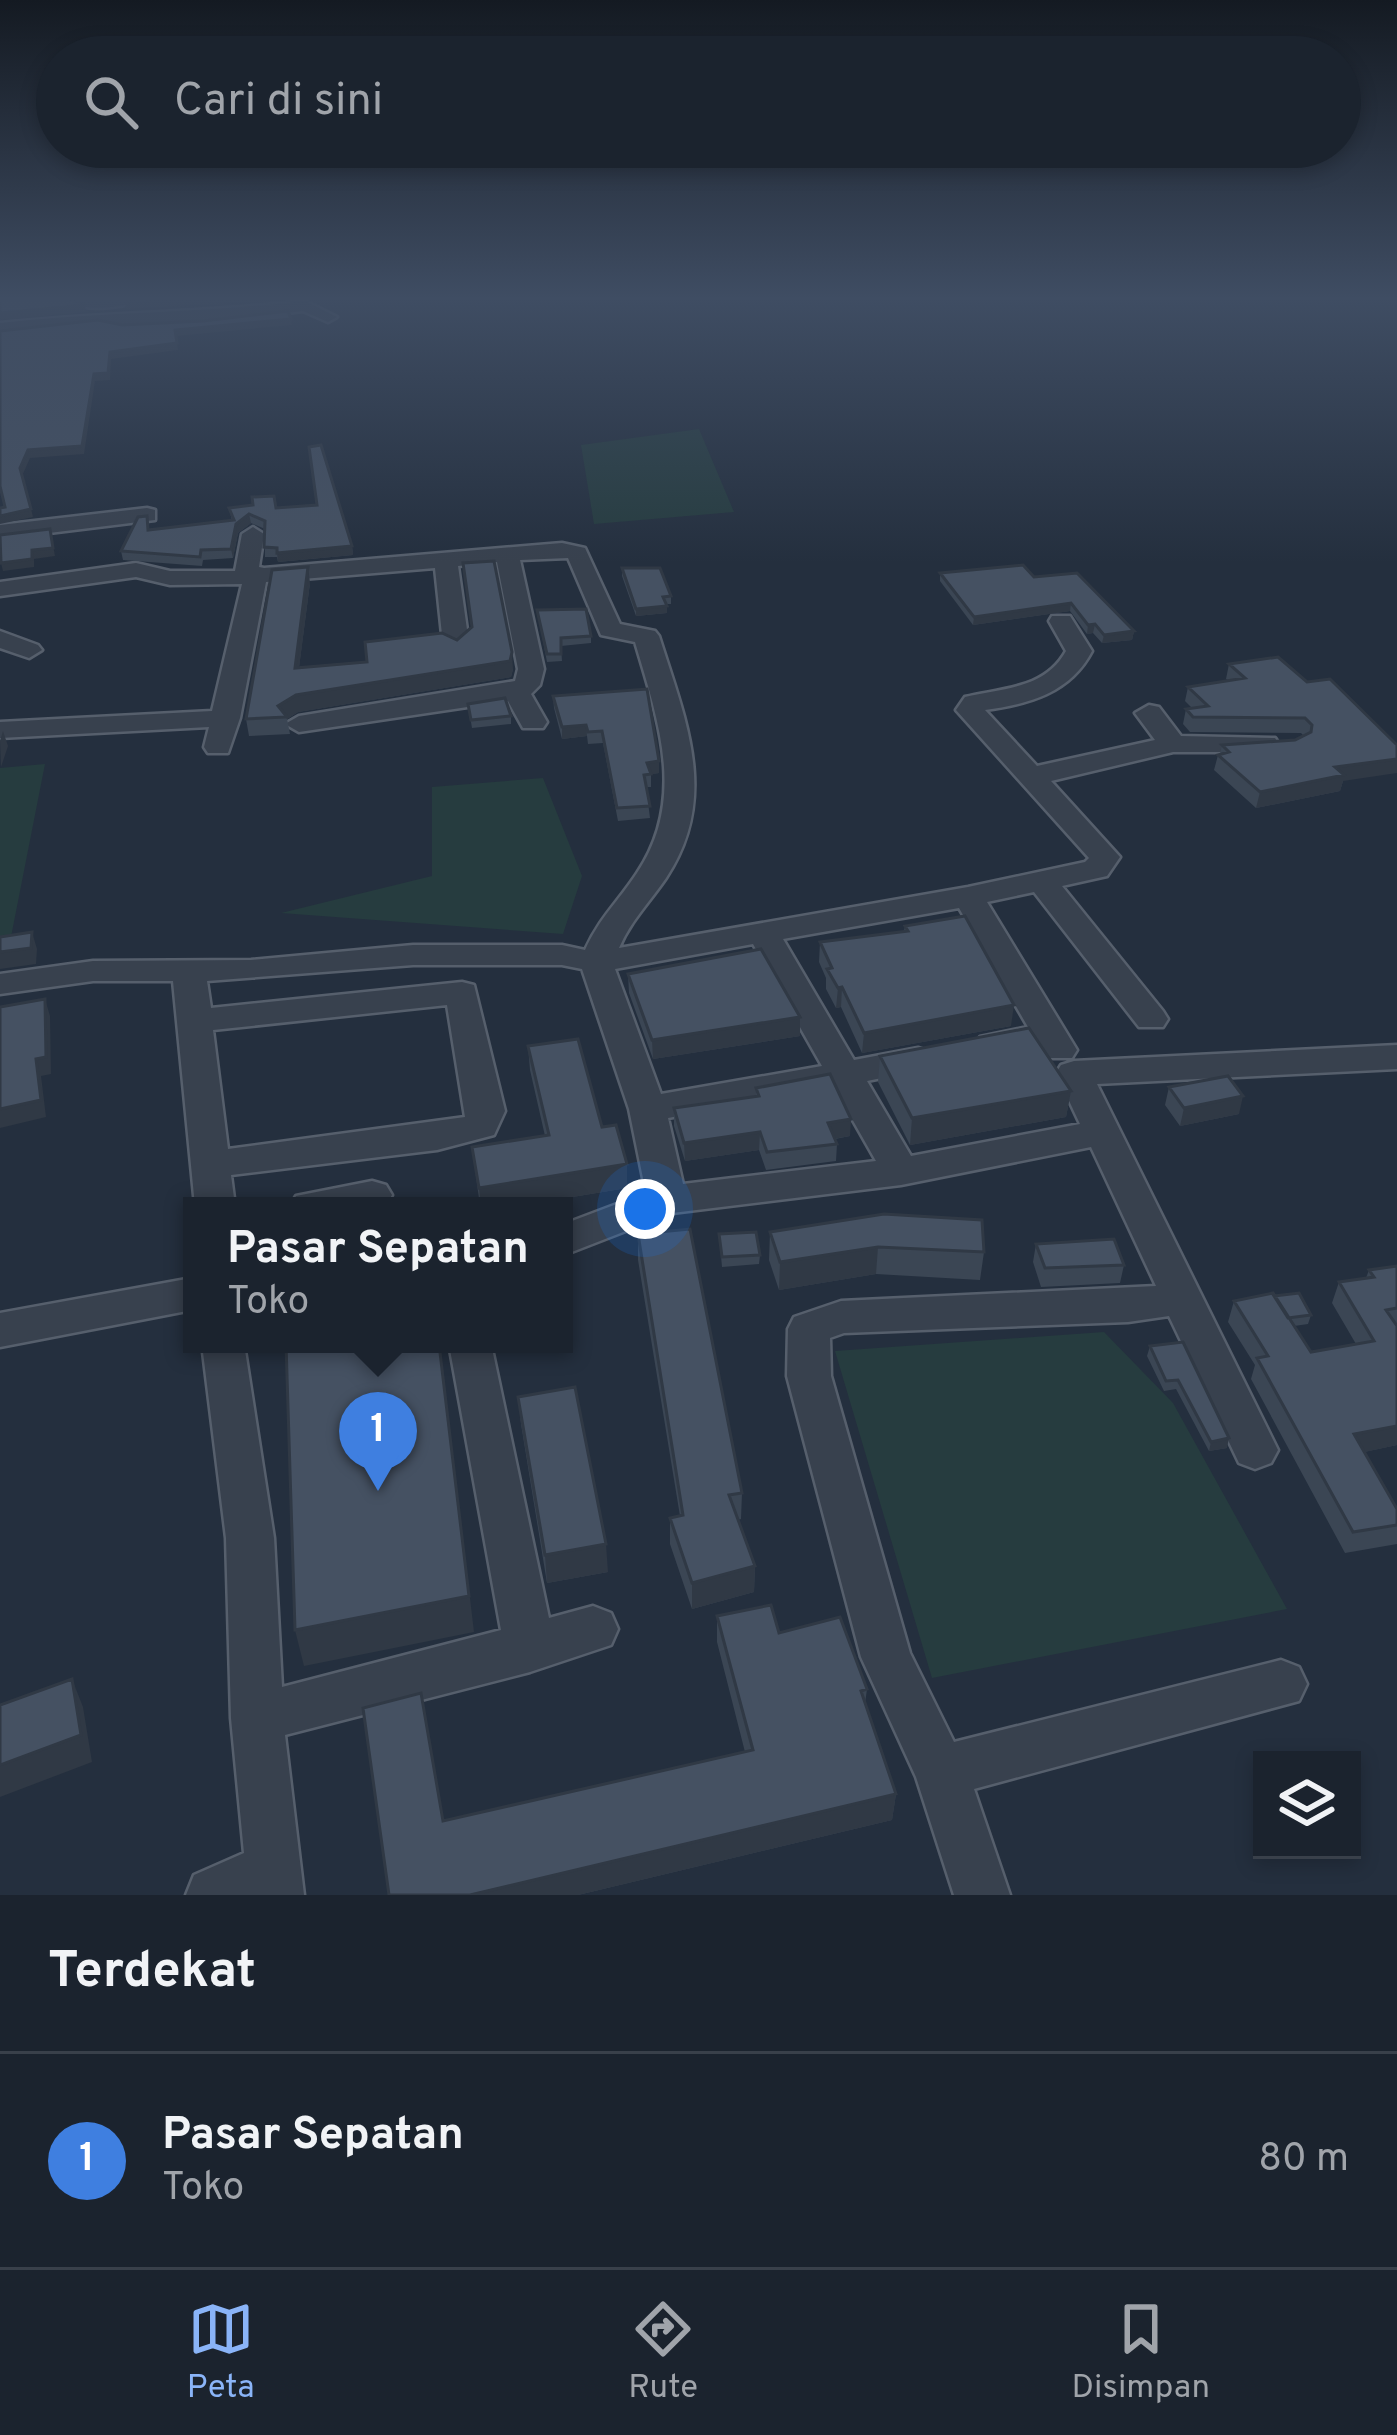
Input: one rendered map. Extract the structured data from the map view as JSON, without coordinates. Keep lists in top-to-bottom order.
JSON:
{
  "page": {
    "search": "Cari di sini",
    "popup": ["Pasar Sepatan", "Toko"],
    "pins": "1",
    "heading": "Terdekat",
    "list": [
      {
        "mark": "1",
        "name": "Pasar Sepatan",
        "note": "Toko",
        "value": "80 m"
      }
    ],
    "nav": ["Peta", "Rute", "Disimpan"]
  }
}
